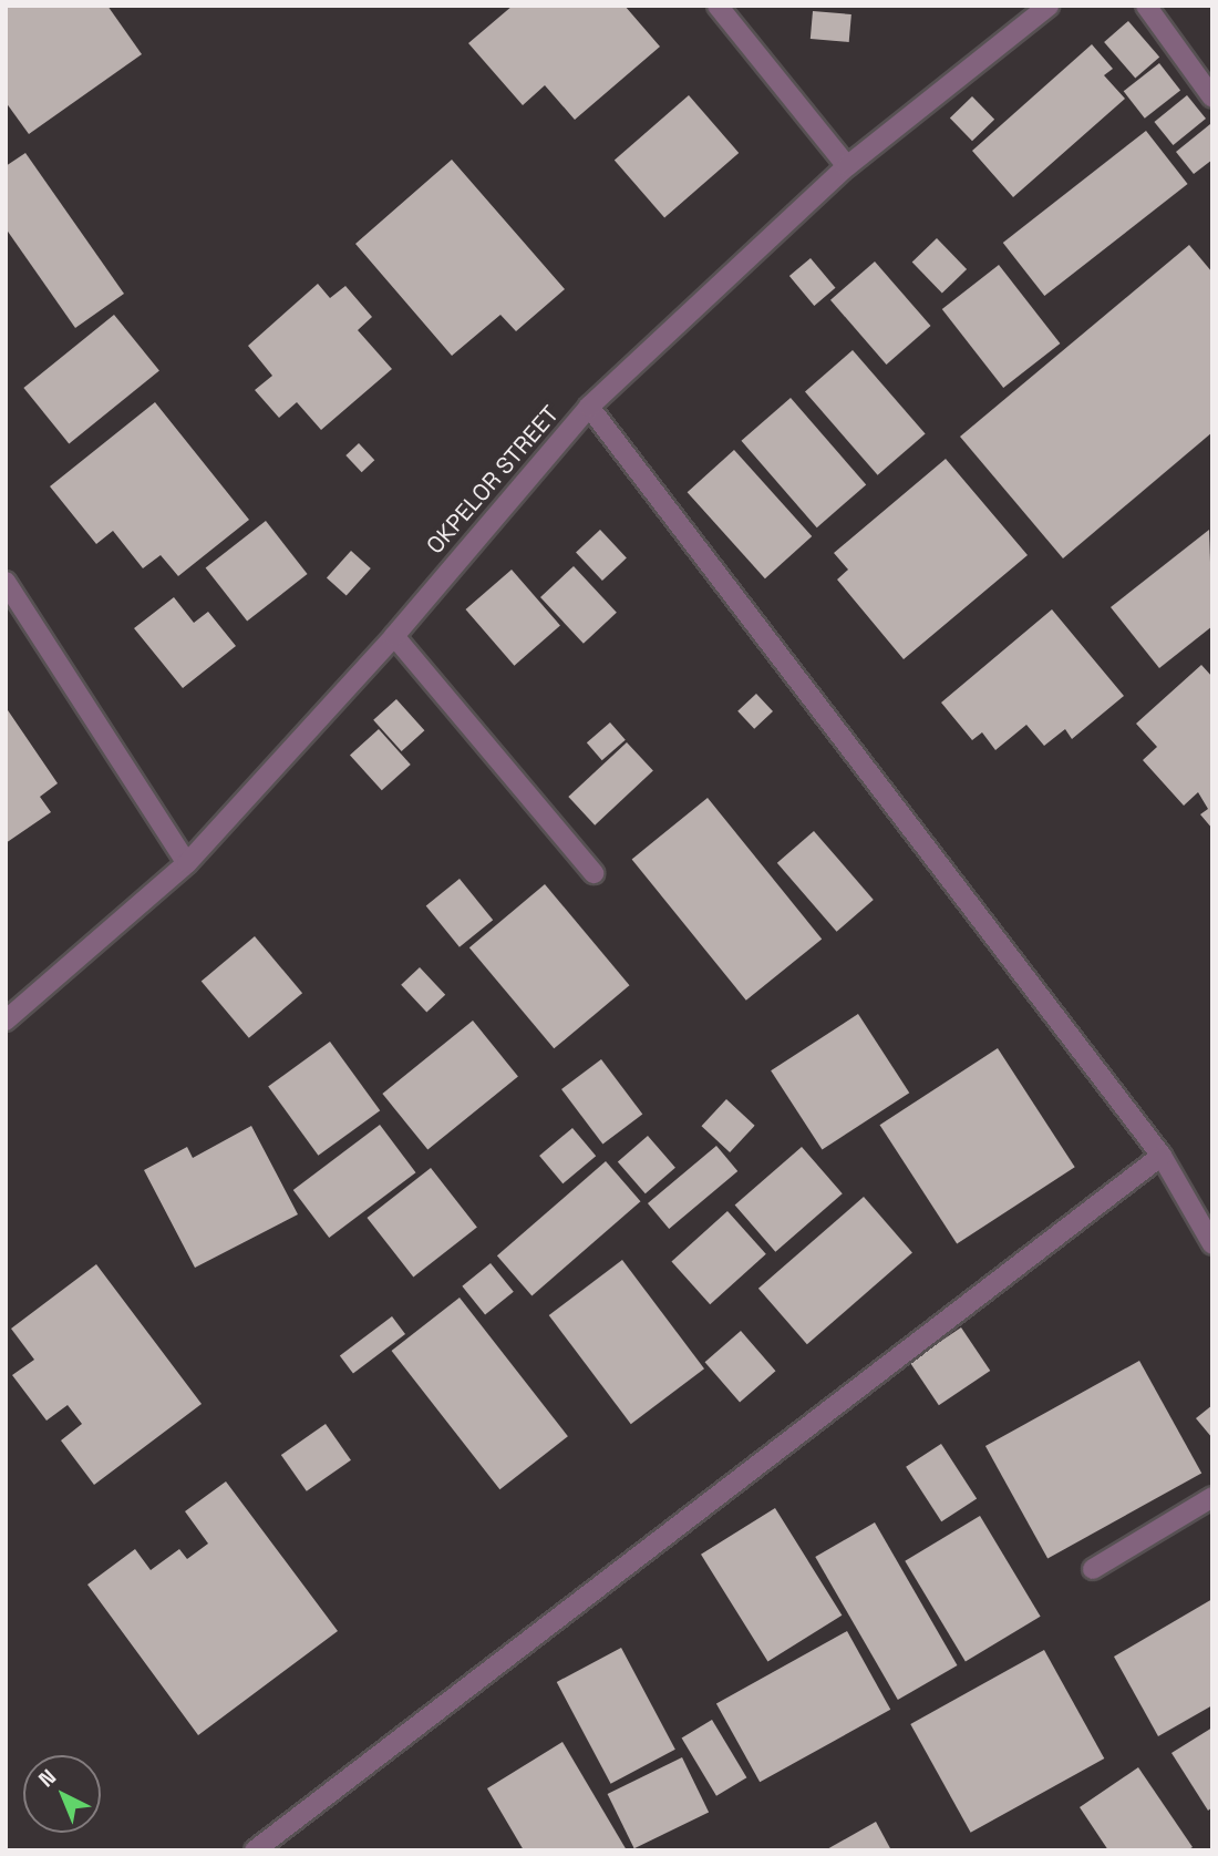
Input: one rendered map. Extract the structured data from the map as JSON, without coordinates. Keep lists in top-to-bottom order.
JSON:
{
  "streets": {
    "street": ["OKPELOR STREET"]
  },
  "north": "top left"
}
